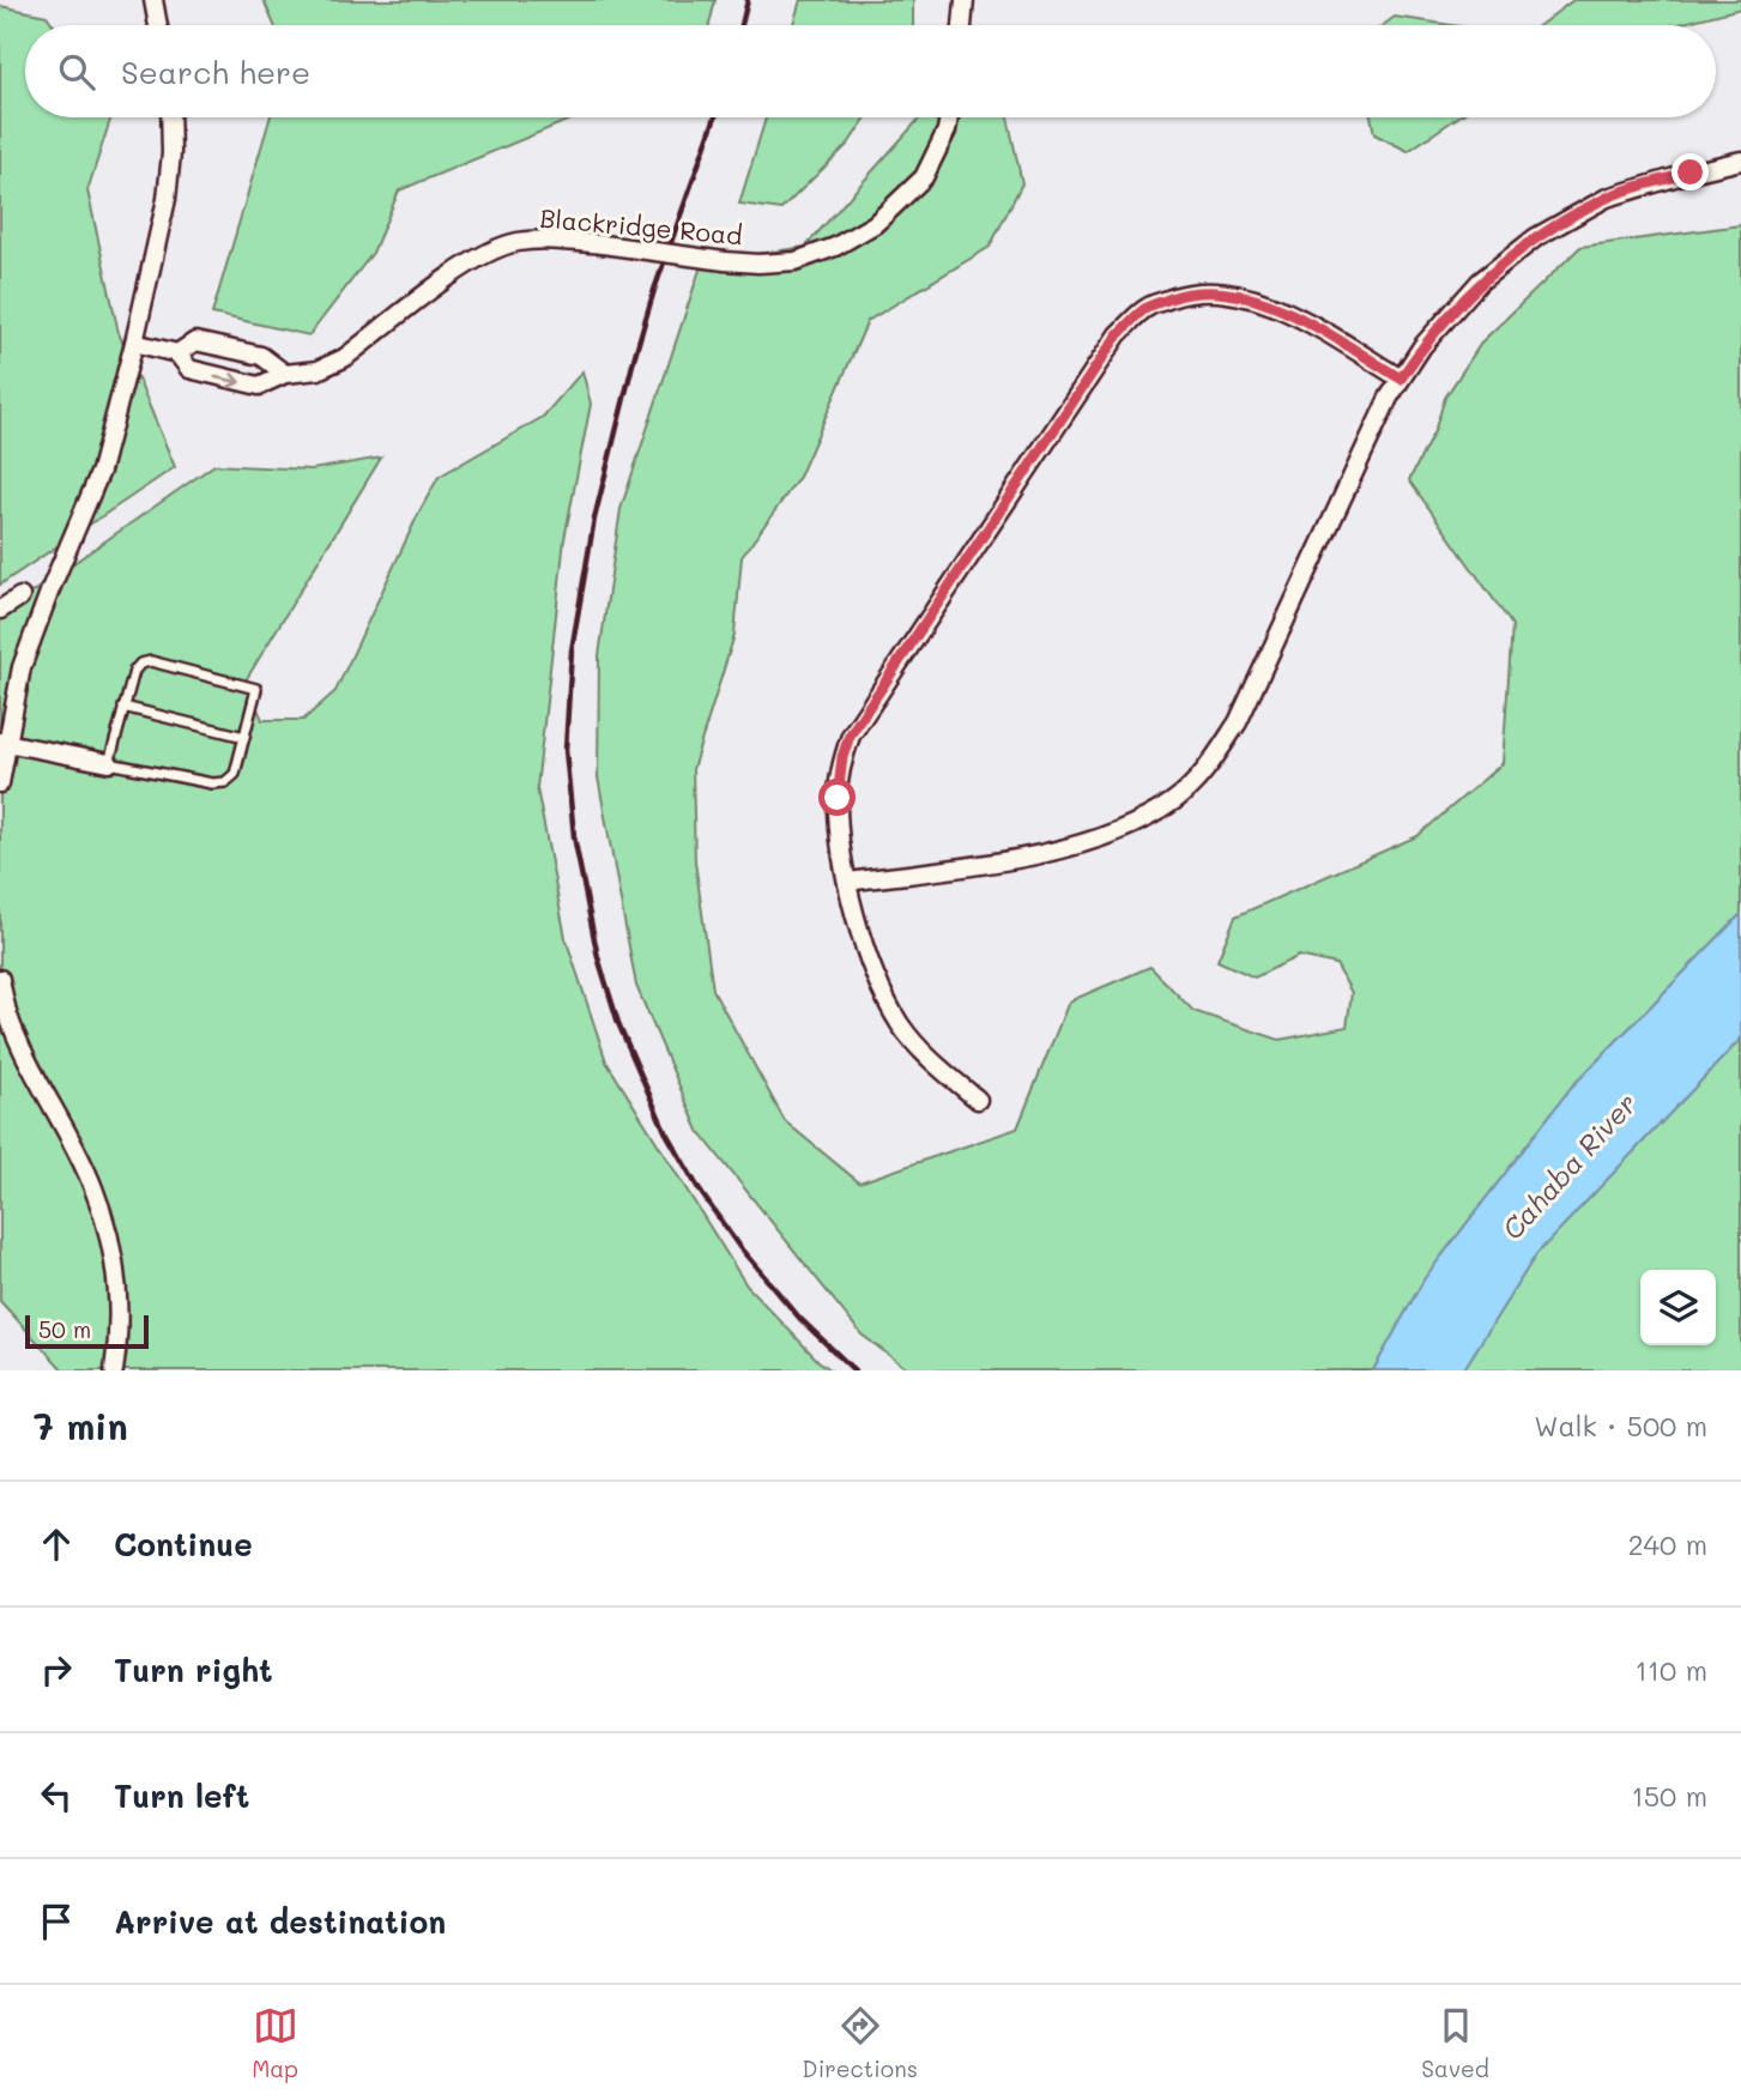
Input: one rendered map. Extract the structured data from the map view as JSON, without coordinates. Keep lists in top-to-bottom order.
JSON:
{
  "streets": {
    "street": ["Blackridge Road"]
  },
  "water": ["Cahaba River"],
  "scale_bar": "50 m",
  "page": {
    "search": "Search here",
    "scale": "50 m",
    "heading": ["7 min", "Walk · 500 m"],
    "list": [
      ["Continue", "240 m"],
      ["Turn right", "110 m"],
      ["Turn left", "150 m"],
      "Arrive at destination"
    ],
    "nav": ["Map", "Directions", "Saved"]
  }
}
